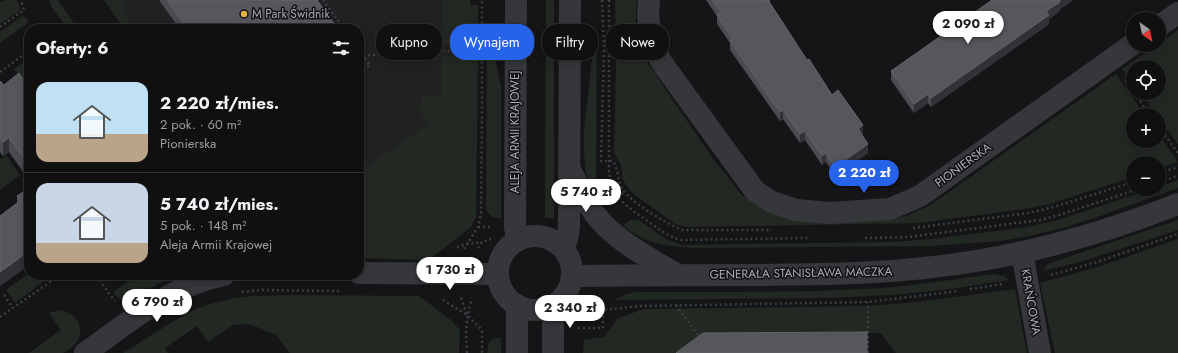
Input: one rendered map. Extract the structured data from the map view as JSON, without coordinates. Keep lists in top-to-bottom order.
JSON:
{
  "streets": {
    "street": [
      "ALEJA ARMII KRAJOWEJ",
      "PIONIERSKA",
      "GENERAŁA STANISŁAWA MACZKA",
      "KRAŃCOWA"
    ]
  },
  "crossings": [
    ["GENERAŁA STANISŁAWA MACZKA", "KRAŃCOWA"]
  ],
  "places": ["M Park Świdnik"],
  "north": "bottom right",
  "page": {
    "price": [
      "2 090 zł",
      "2 220 zł",
      "5 740 zł",
      "1 730 zł",
      "6 790 zł",
      "2 340 zł"
    ],
    "map_buttons": ["+", "−"],
    "chip": [
      "Kupno",
      "Wynajem",
      "Filtry",
      "Nowe"
    ],
    "heading": "Oferty: 6",
    "list": [
      {
        "name": "2 220 zł/mies.",
        "note": "2 pok. · 60 m² · Pionierska"
      },
      {
        "name": "5 740 zł/mies.",
        "note": "5 pok. · 148 m² · Aleja Armii Krajowej"
      }
    ]
  }
}
